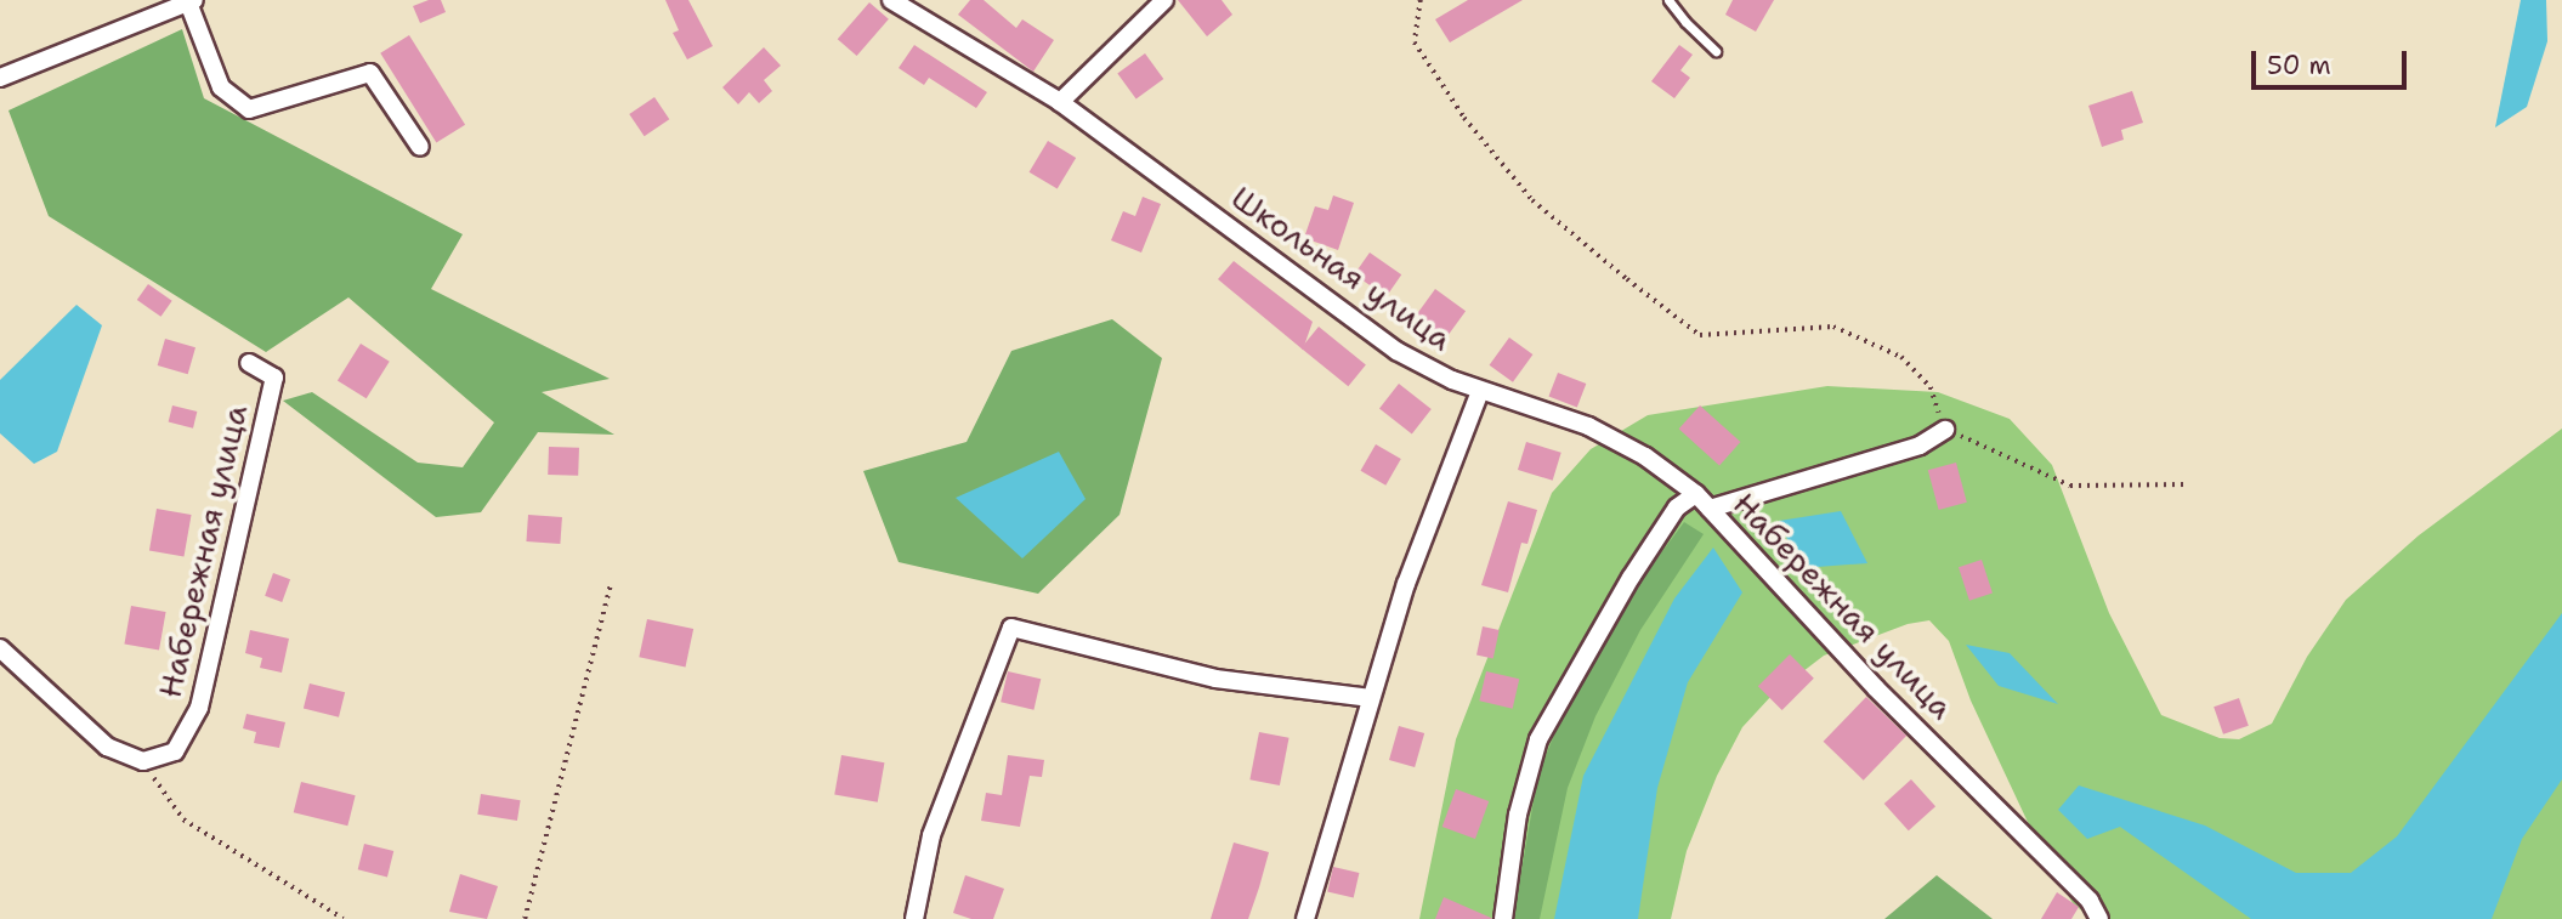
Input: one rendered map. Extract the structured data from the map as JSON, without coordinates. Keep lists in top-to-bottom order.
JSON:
{
  "streets": {
    "street": ["Школьная улица", "Набережная улица"]
  },
  "crossings": [
    ["Школьная улица", "Набережная улица"]
  ],
  "scale_bar": "50 m"
}
